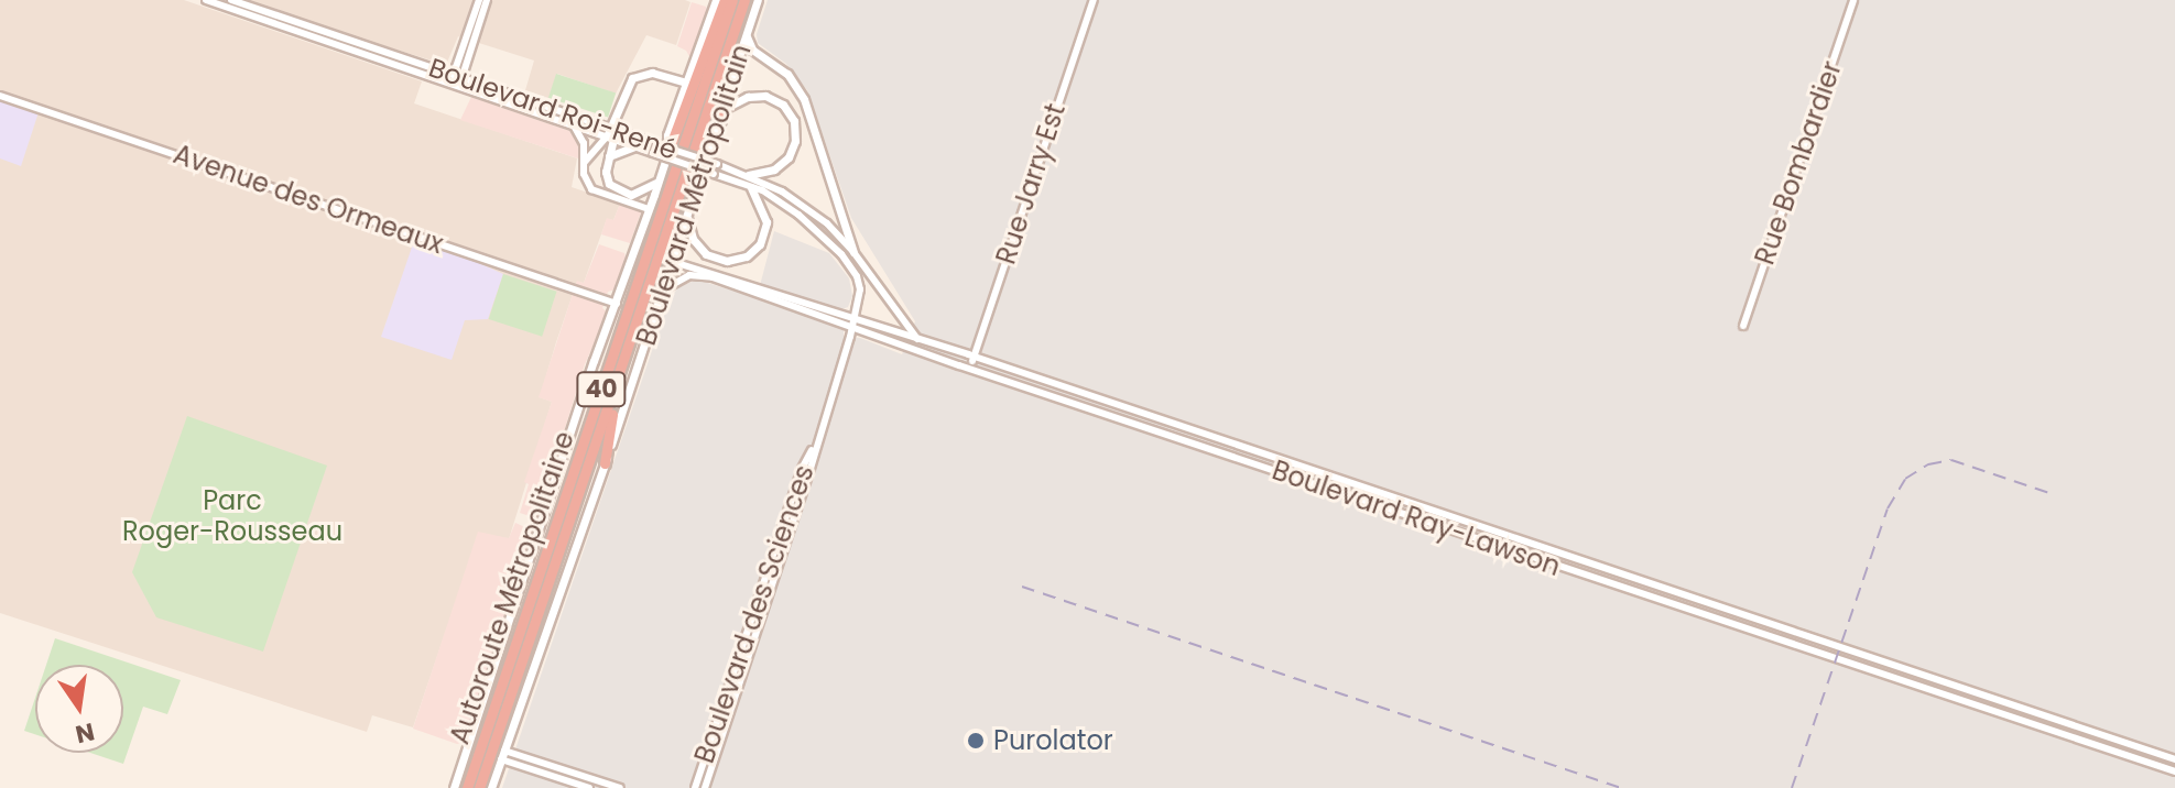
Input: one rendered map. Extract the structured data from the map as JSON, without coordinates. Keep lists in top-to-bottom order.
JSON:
{
  "streets": {
    "highway": ["40", "Autoroute Métropolitaine"],
    "main road": ["Boulevard Métropolitain"],
    "street": [
      "Boulevard Roi-René",
      "Rue Bombardier",
      "Rue Jarry Est",
      "Avenue des Ormeaux",
      "Boulevard Ray-Lawson",
      "Boulevard des Sciences"
    ]
  },
  "crossings": [
    ["Boulevard Roi-René", "Boulevard Ray-Lawson"],
    ["Boulevard Roi-René", "Boulevard des Sciences"],
    ["Rue Jarry Est", "Boulevard Ray-Lawson"],
    ["Boulevard Métropolitain", "Avenue des Ormeaux"],
    ["Boulevard Métropolitain", "Boulevard Ray-Lawson"],
    ["Boulevard Ray-Lawson", "Boulevard des Sciences"]
  ],
  "parks": ["Parc Roger-Rousseau"],
  "places": ["Purolator"],
  "north": "bottom"
}
